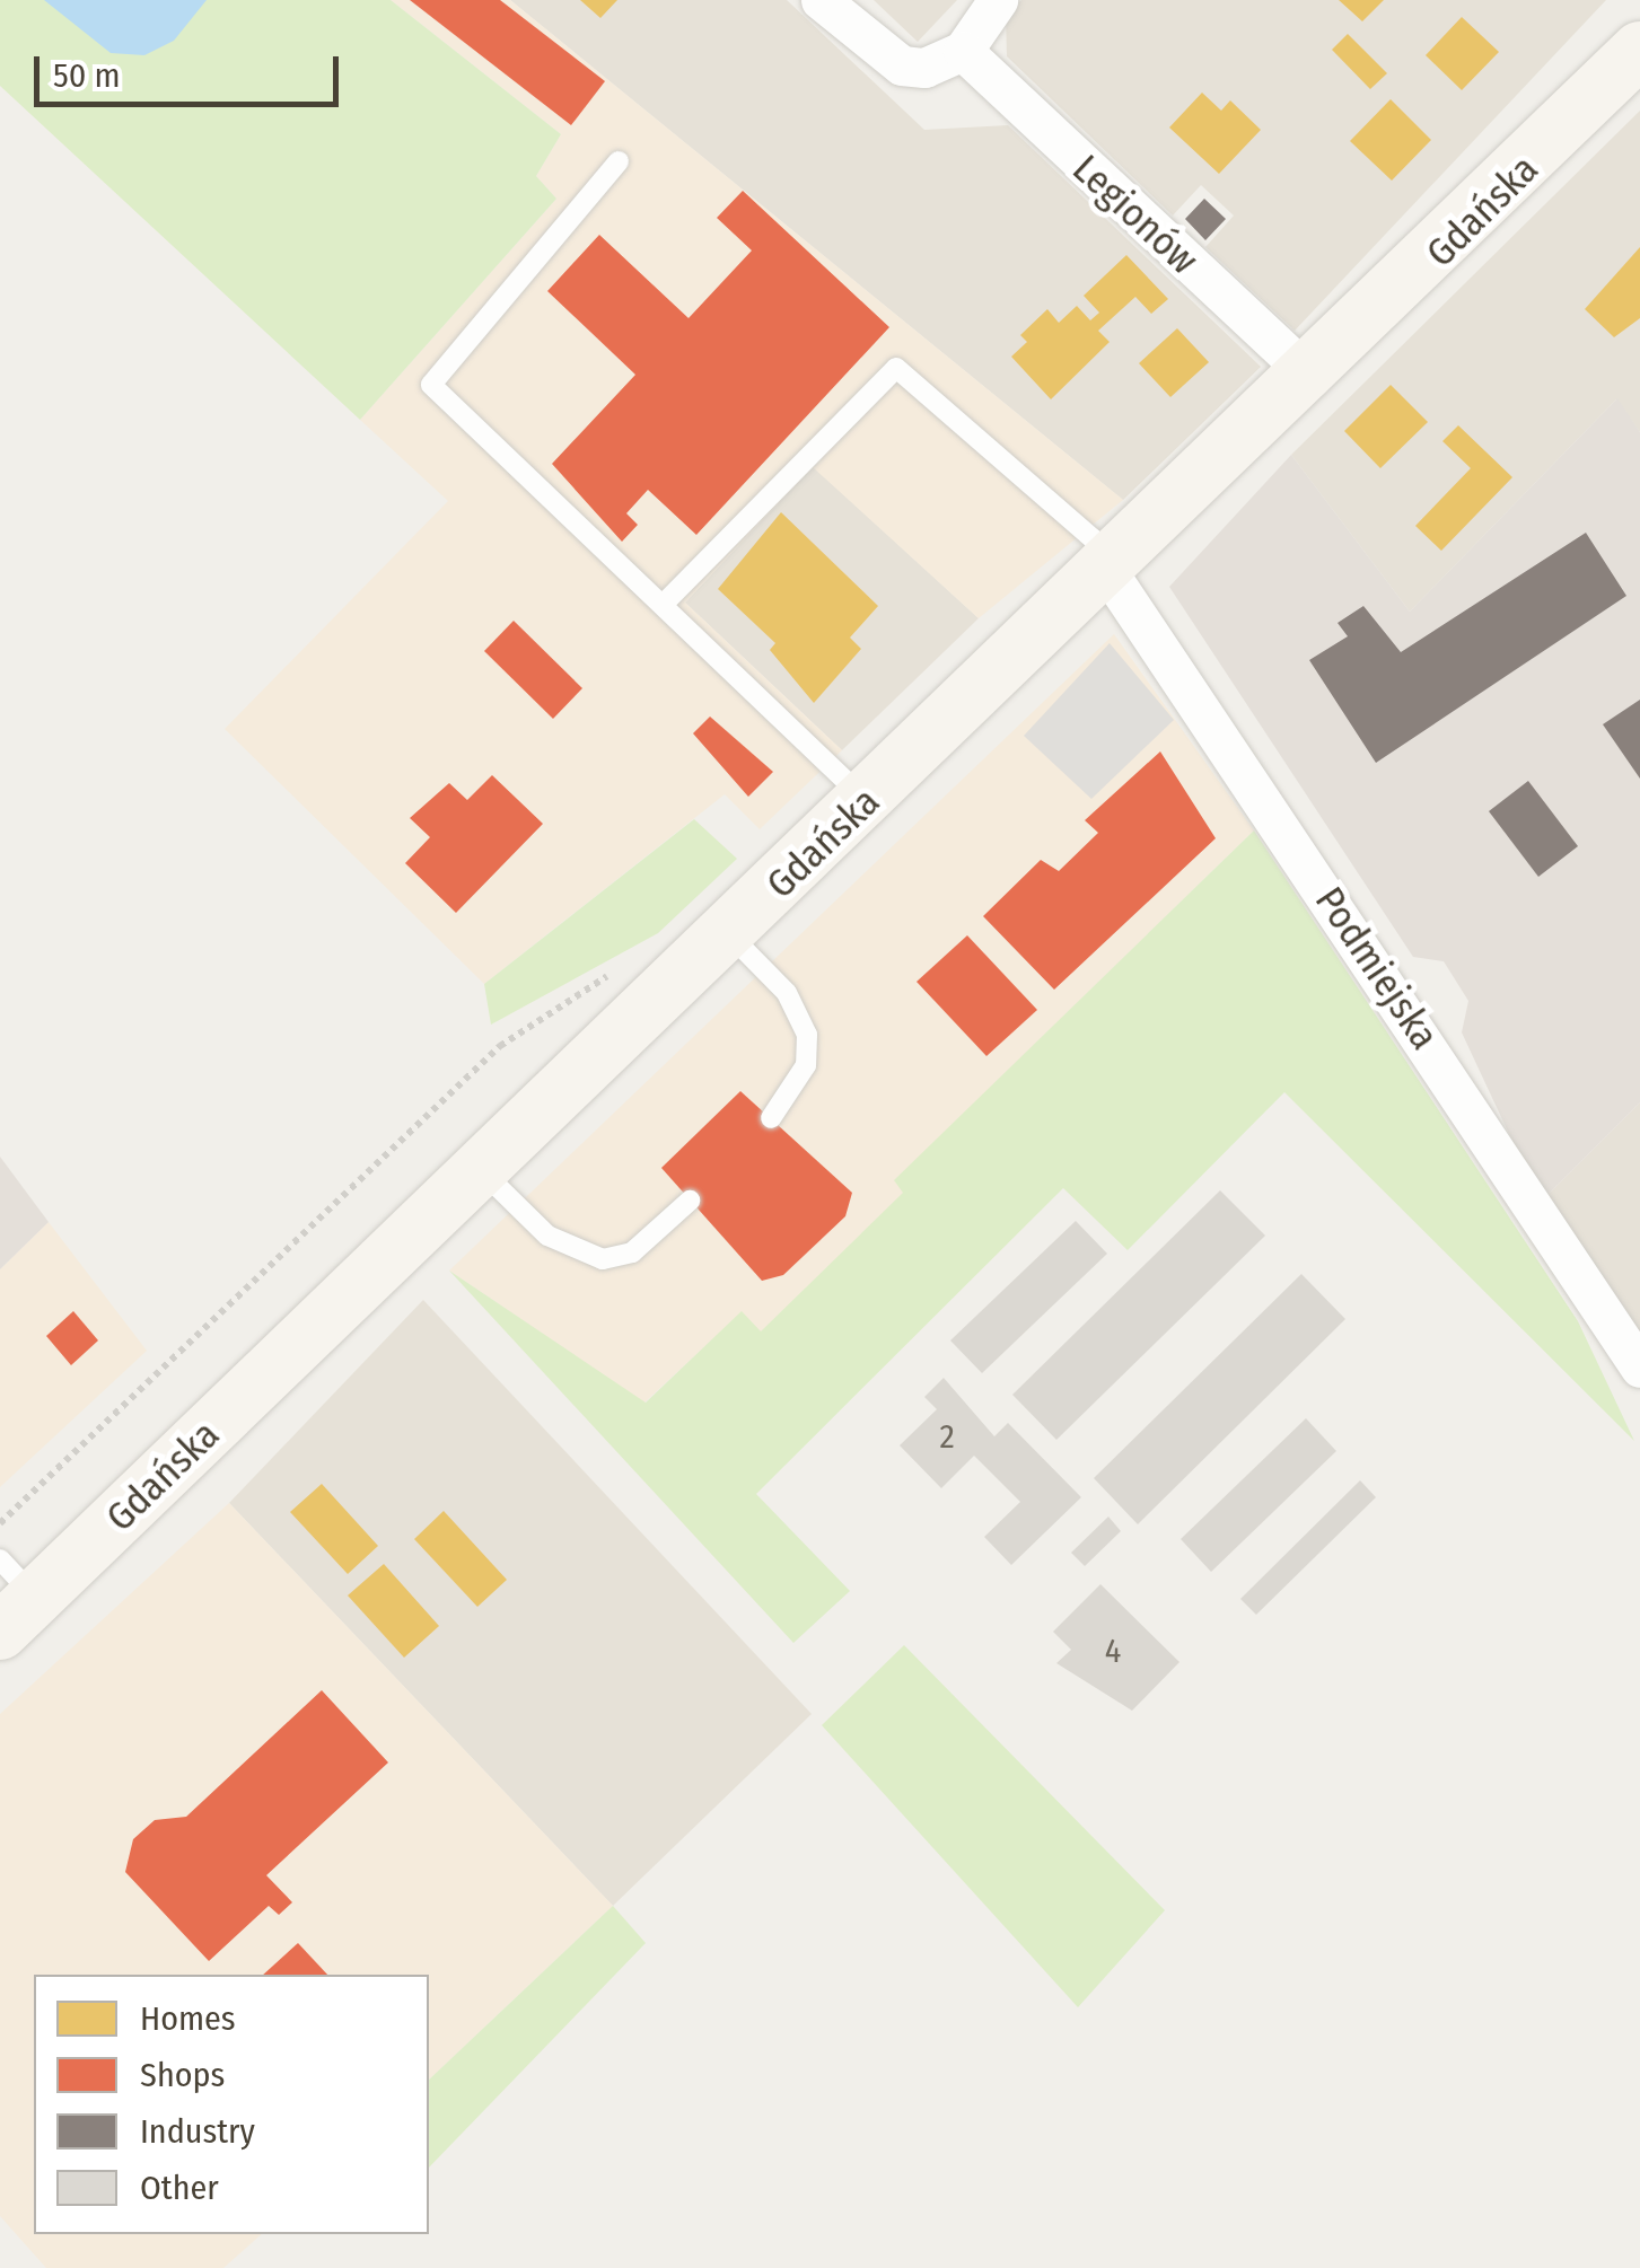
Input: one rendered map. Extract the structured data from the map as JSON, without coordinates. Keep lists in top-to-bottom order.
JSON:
{
  "streets": {
    "main road": ["Gdańska"],
    "street": ["Legionów", "Podmiejska"]
  },
  "crossings": [
    ["Gdańska", "Legionów"],
    ["Gdańska", "Podmiejska"]
  ],
  "house_numbers": ["2", "4"],
  "legend": [
    "Homes",
    "Shops",
    "Industry",
    "Other"
  ],
  "scale_bar": "50 m"
}
